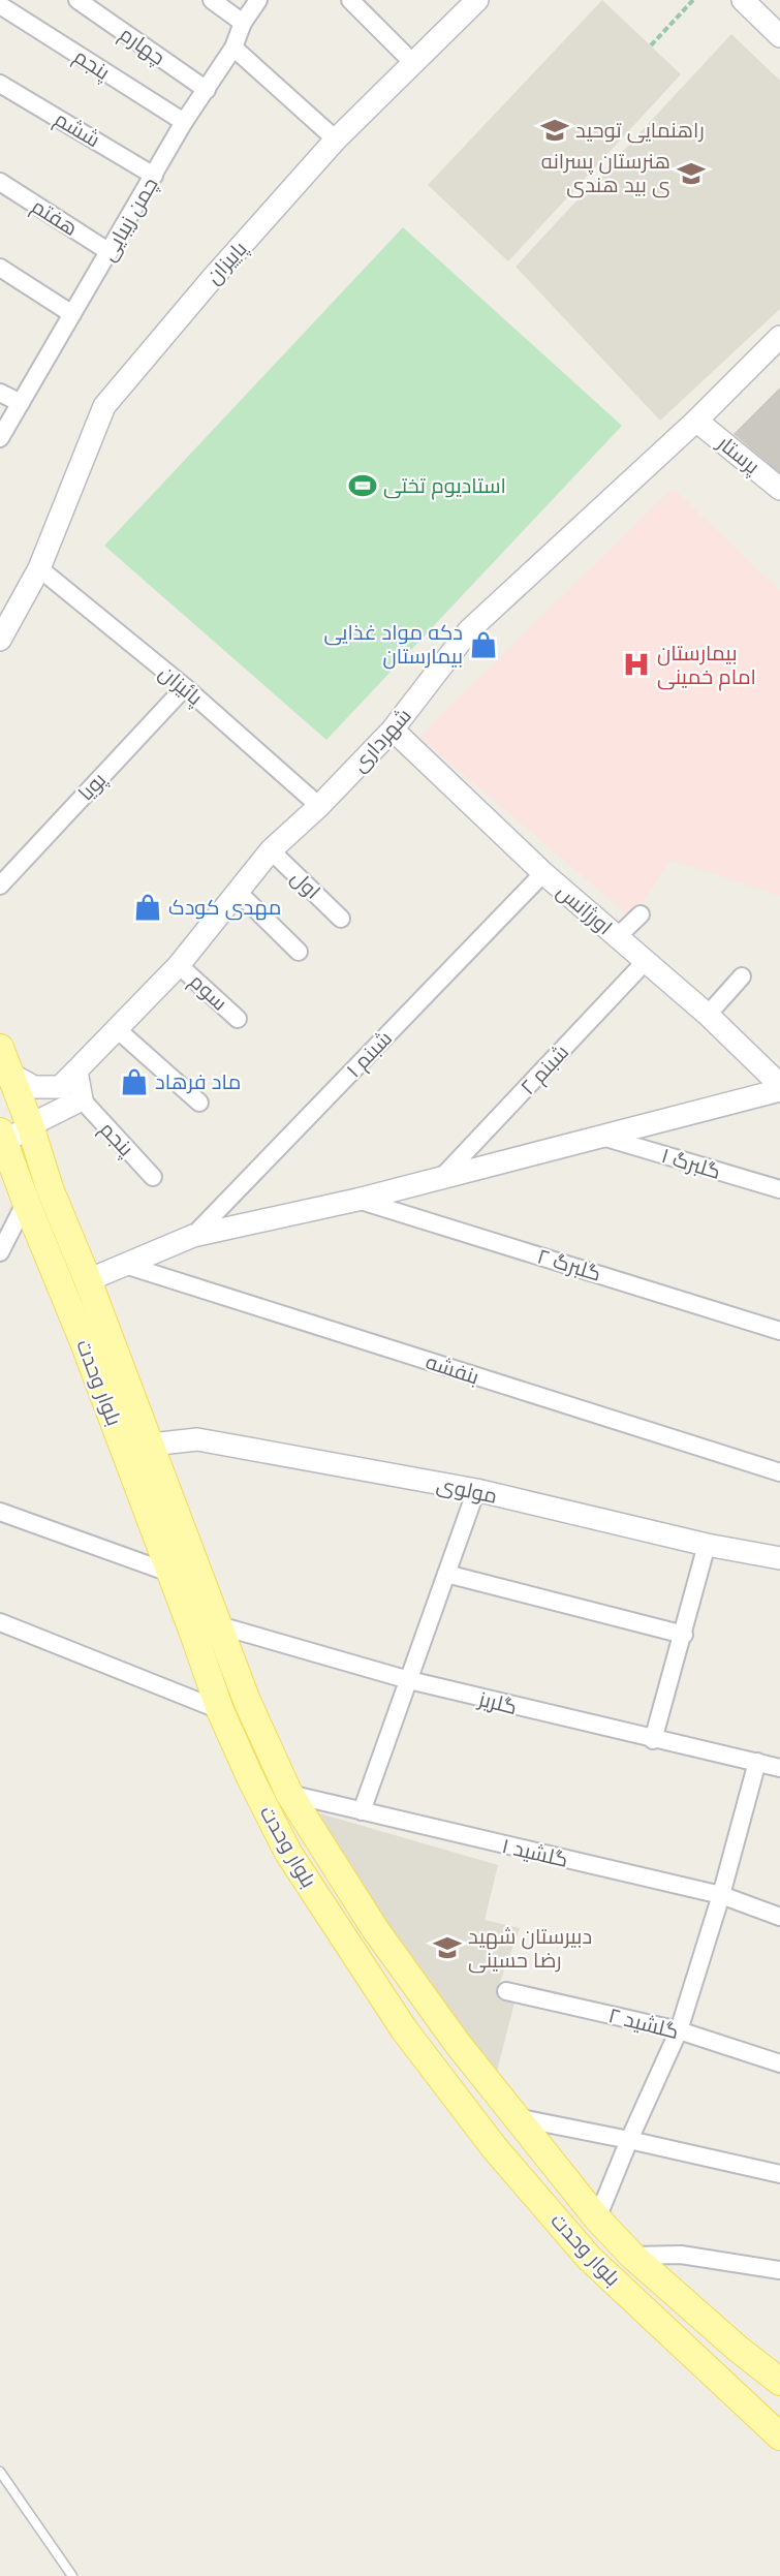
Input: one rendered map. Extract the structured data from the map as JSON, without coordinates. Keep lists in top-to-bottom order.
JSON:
{
  "streets": {
    "main road": ["بلوار وحدت"],
    "street": [
      "چهارم",
      "پنجم",
      "ششم",
      "هفتم",
      "چمن زیبایی",
      "پاییزان",
      "پرستار",
      "پائیزان",
      "شهرداری",
      "پویا",
      "اول",
      "اورژانس",
      "سوم",
      "شبنم ۱",
      "شبنم ۲",
      "گلبرگ ۱",
      "گلبرگ ۲",
      "بنفشه",
      "مولوی",
      "گلریز",
      "گلشید ۱",
      "گلشید ۲"
    ]
  },
  "crossings": [
    ["چهارم", "چمن زیبایی"],
    ["پنجم", "چمن زیبایی"],
    ["ششم", "چمن زیبایی"],
    ["هفتم", "چمن زیبایی"],
    ["پاییزان", "پائیزان"],
    ["پرستار", "شهرداری"],
    ["پائیزان", "شهرداری"],
    ["پائیزان", "پویا"],
    ["شهرداری", "اول"],
    ["شهرداری", "اورژانس"],
    ["شهرداری", "سوم"],
    ["شهرداری", "بلوار وحدت"],
    ["اورژانس", "شبنم ۱"],
    ["اورژانس", "شبنم ۲"],
    ["بلوار وحدت", "مولوی"],
    ["بلوار وحدت", "گلریز"],
    ["بلوار وحدت", "گلشید ۱"]
  ],
  "places": {
    "school or university": ["راهنمایی توحید", "هنرستان پسرانه ی بید هندی", "دبیرستان شهید رضا حسینی"],
    "sports": ["استادیوم تختی"],
    "shop": ["دکه مواد غذایی بیمارستان", "مهدی کودک", "ماد فرهاد"],
    "hospital": ["بیمارستان امام خمینی"]
  }
}
